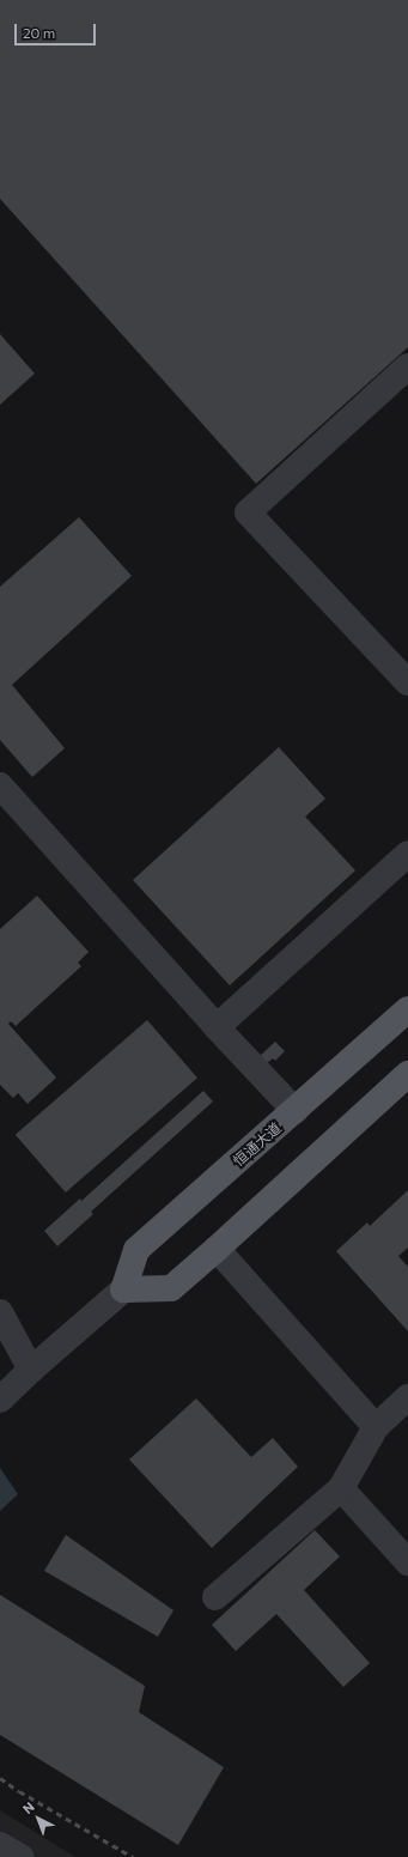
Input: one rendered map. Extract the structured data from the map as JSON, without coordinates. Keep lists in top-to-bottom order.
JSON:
{
  "streets": {
    "main road": ["恒通大道"]
  },
  "scale_bar": "20 m",
  "north": "top left"
}
